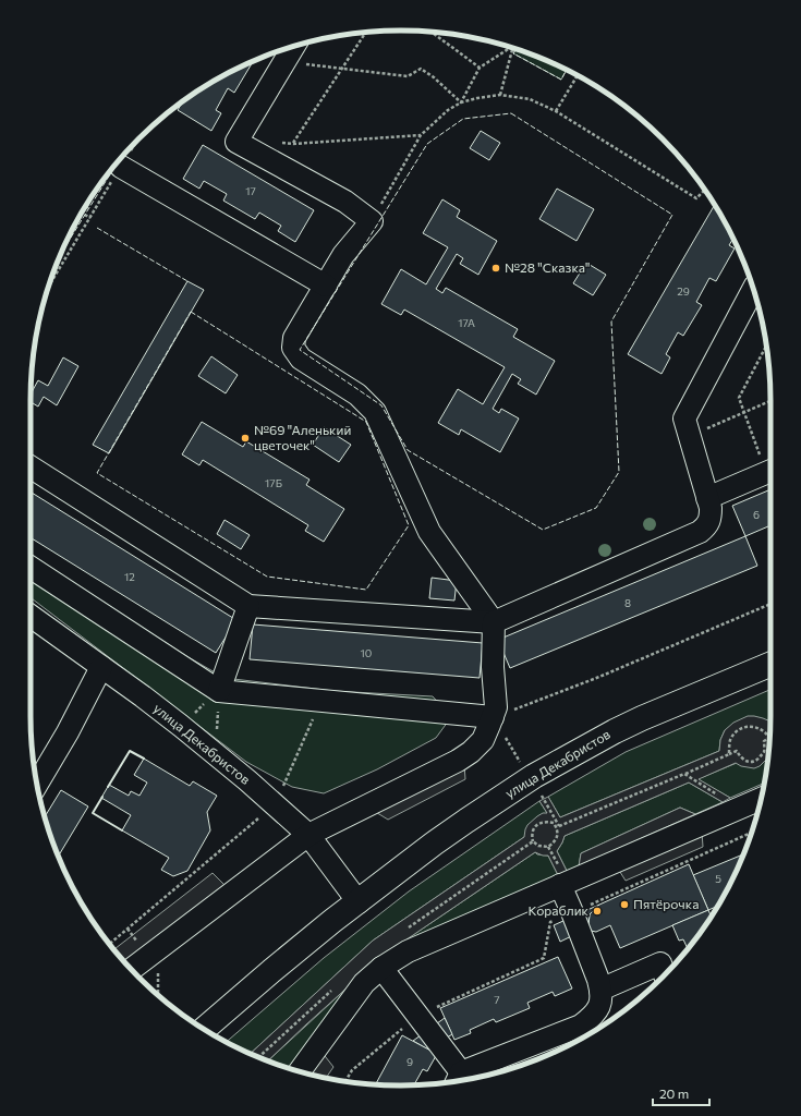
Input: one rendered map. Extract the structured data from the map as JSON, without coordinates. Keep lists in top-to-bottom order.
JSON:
{
  "streets": {
    "main road": ["улица Декабристов"]
  },
  "places": [
    "№28 \"Сказка\"",
    "№69 \"Аленький цветочек\"",
    "Пятёрочка",
    "Кораблик"
  ],
  "house_numbers": [
    "17",
    "29",
    "17А",
    "17Б",
    "6",
    "12",
    "8",
    "10",
    "5",
    "7",
    "9"
  ],
  "scale_bar": "20 m"
}
